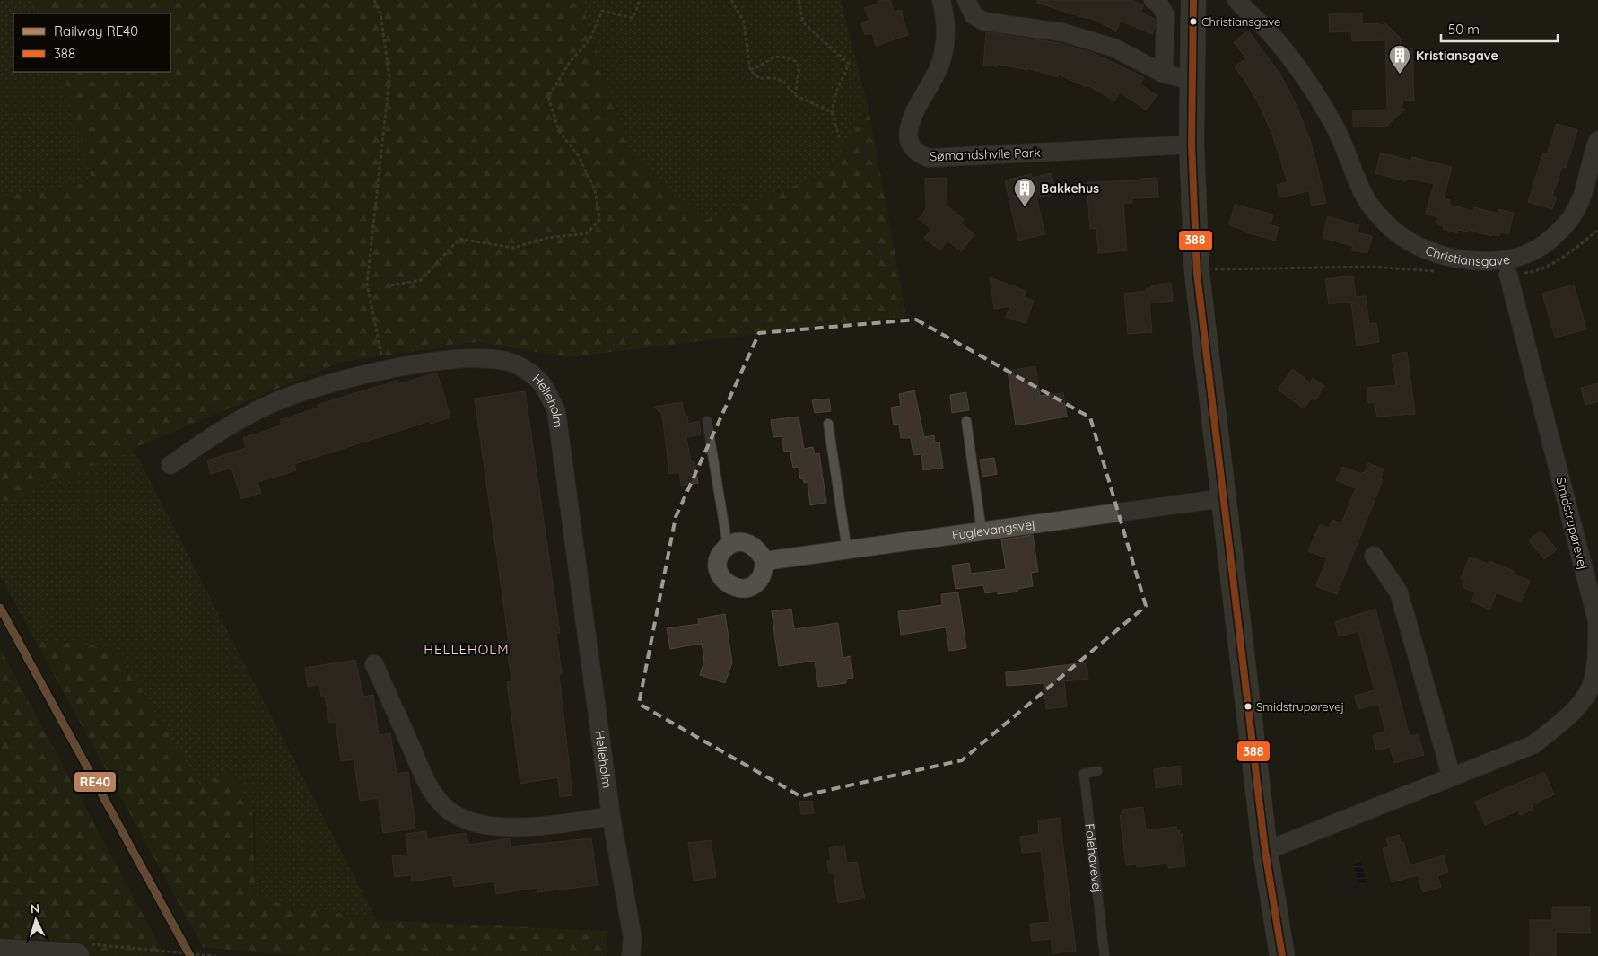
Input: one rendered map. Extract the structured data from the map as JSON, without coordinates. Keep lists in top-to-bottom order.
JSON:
{
  "streets": {
    "street": [
      "Sømandshvile Park",
      "Christiansgave",
      "Helleholm",
      "Smidstrupørevej",
      "Fuglevangsvej"
    ],
    "lane": ["Folehavevej"]
  },
  "districts": ["HELLEHOLM"],
  "places": {
    "other": ["Christiansgave", "Smidstrupørevej"],
    "building": ["Kristiansgave", "Bakkehus"]
  },
  "lines": ["transit line 388", "rail line RE40"],
  "legend": ["Railway RE40", "388"],
  "scale_bar": "50 m",
  "north": "top"
}
